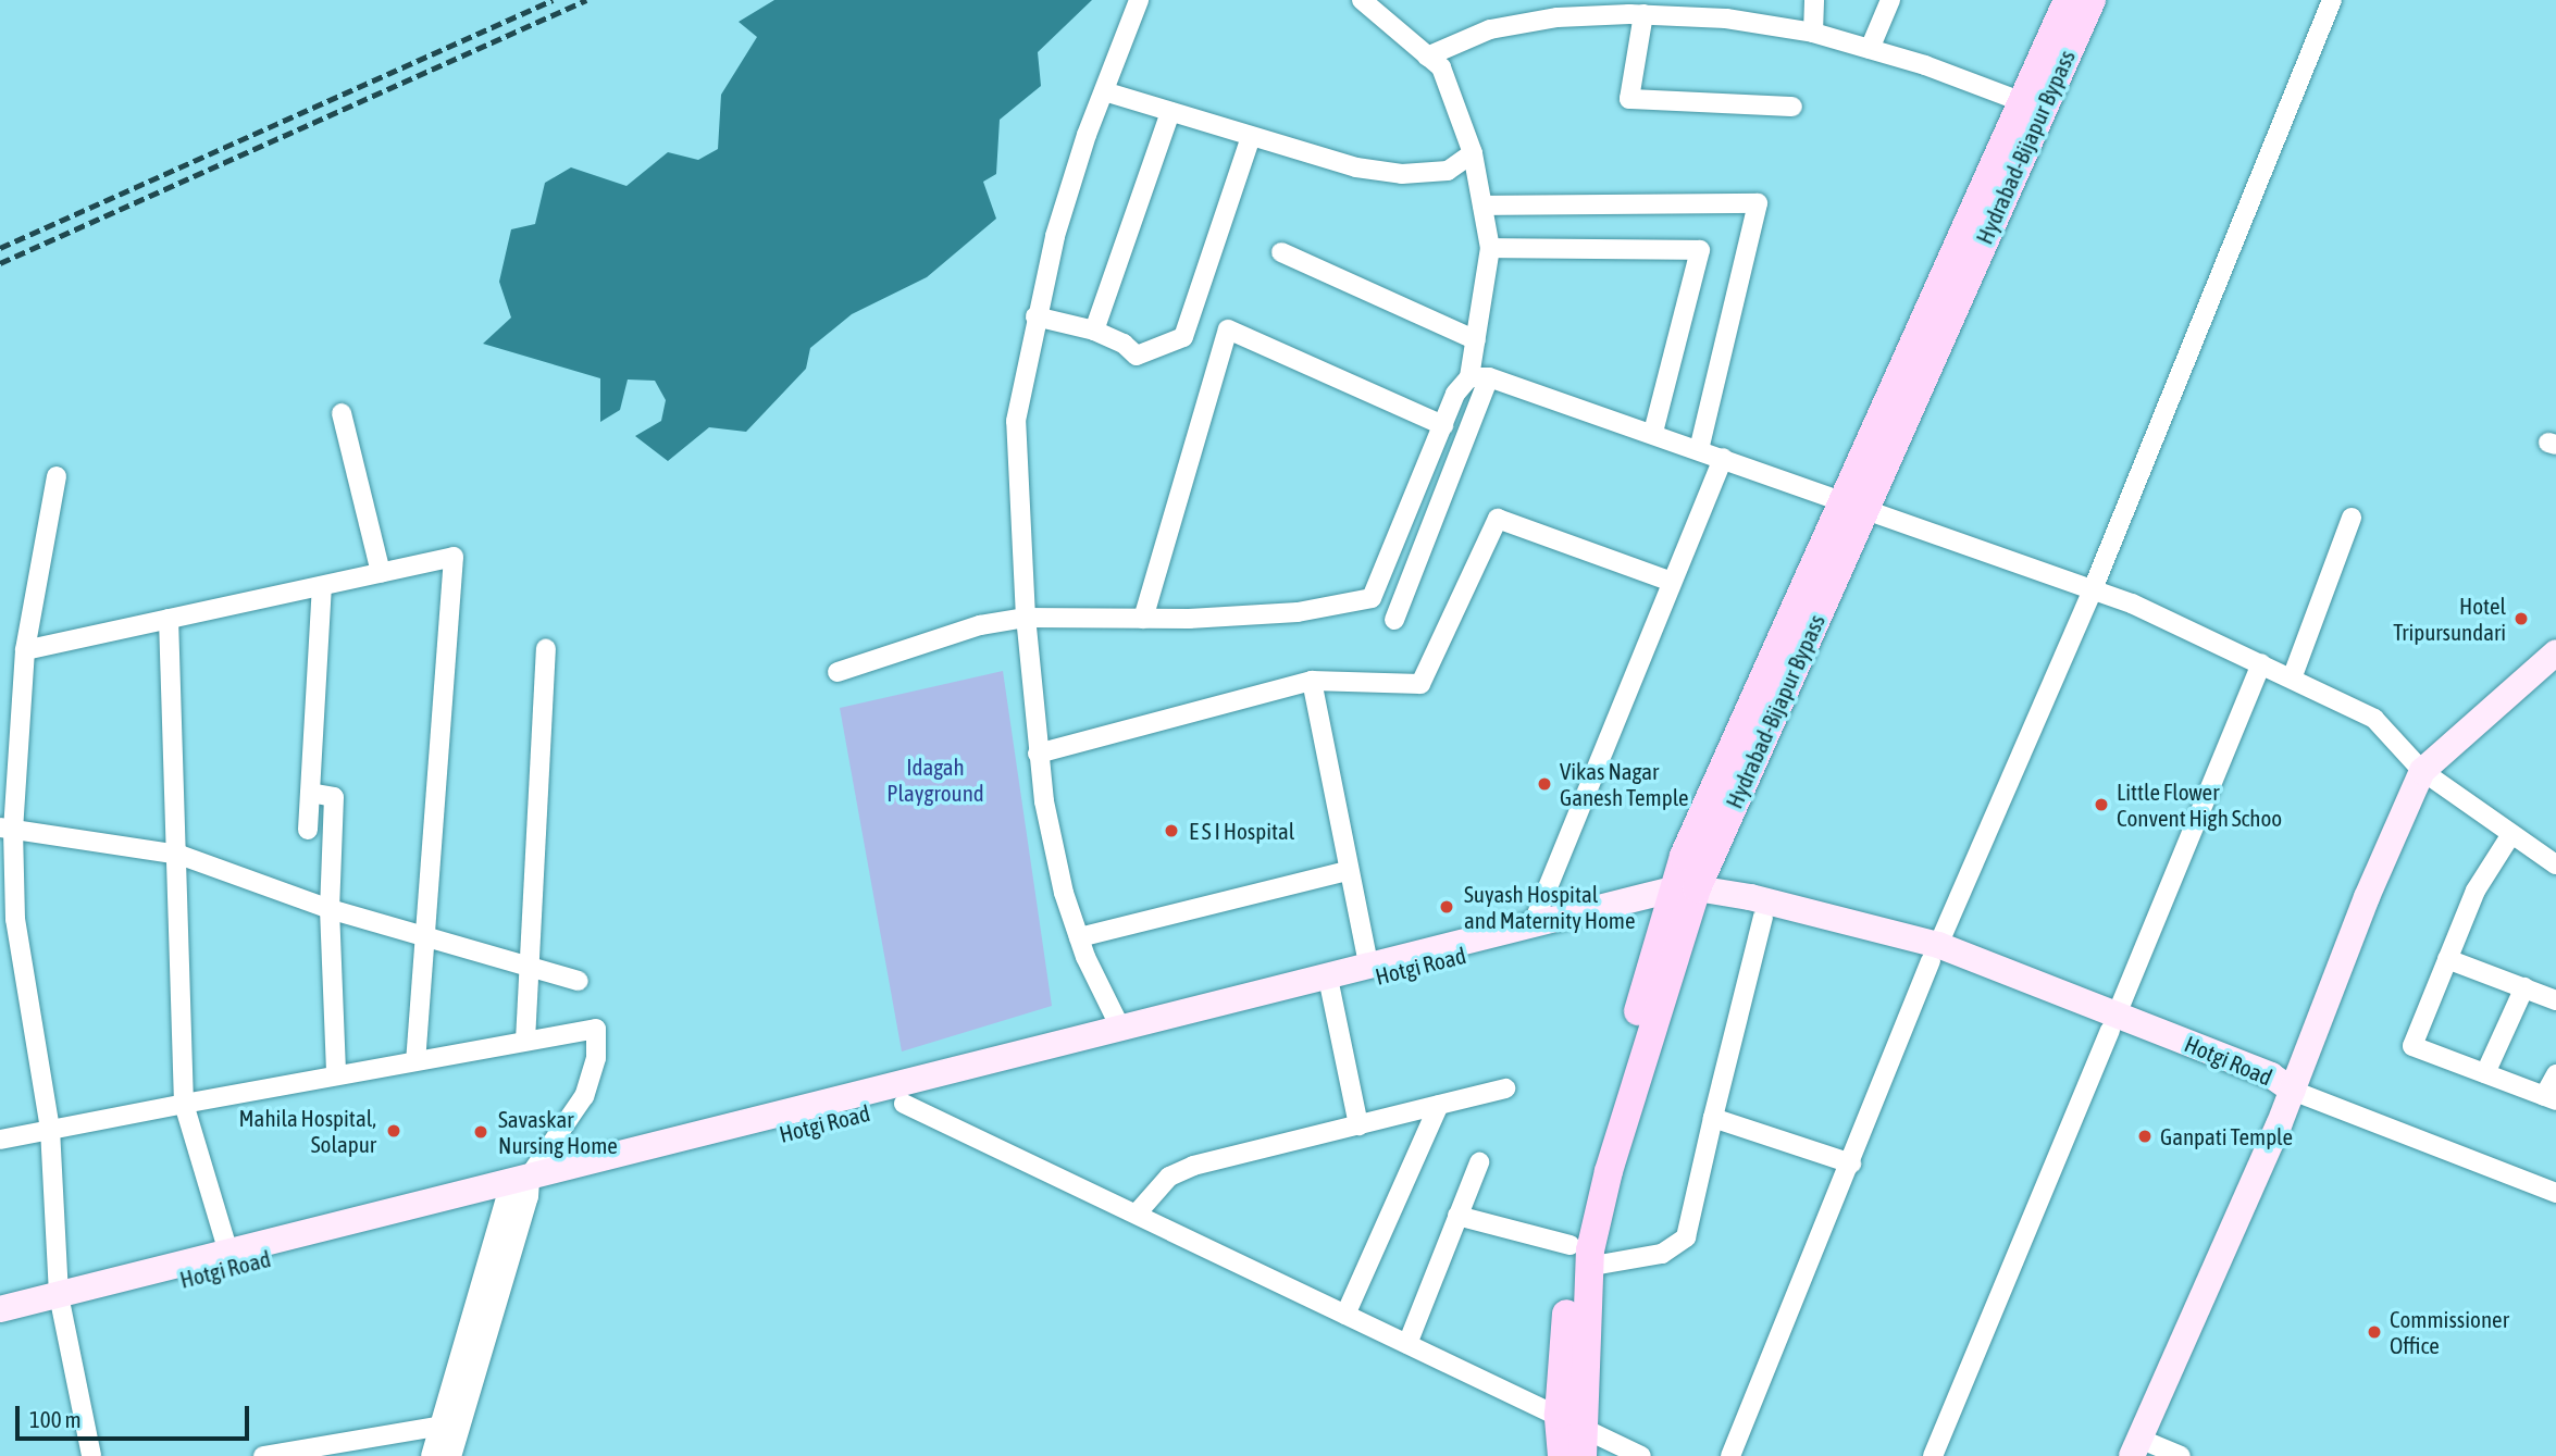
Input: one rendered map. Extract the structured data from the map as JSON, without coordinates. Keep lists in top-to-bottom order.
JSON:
{
  "streets": {
    "main road": ["Hydrabad-Bijapur Bypass", "Hotgi Road"]
  },
  "crossings": [
    ["Hydrabad-Bijapur Bypass", "Hotgi Road"]
  ],
  "parks": ["Idagah Playground"],
  "places": [
    "Hotel Tripursundari",
    "Vikas Nagar Ganesh Temple",
    "Little Flower Convent High Schoo",
    "E S I Hospital",
    "Suyash Hospital and Maternity Home",
    "Mahila Hospital, Solapur",
    "Savaskar Nursing Home",
    "Ganpati Temple",
    "Commissioner Office"
  ],
  "scale_bar": "100 m"
}
